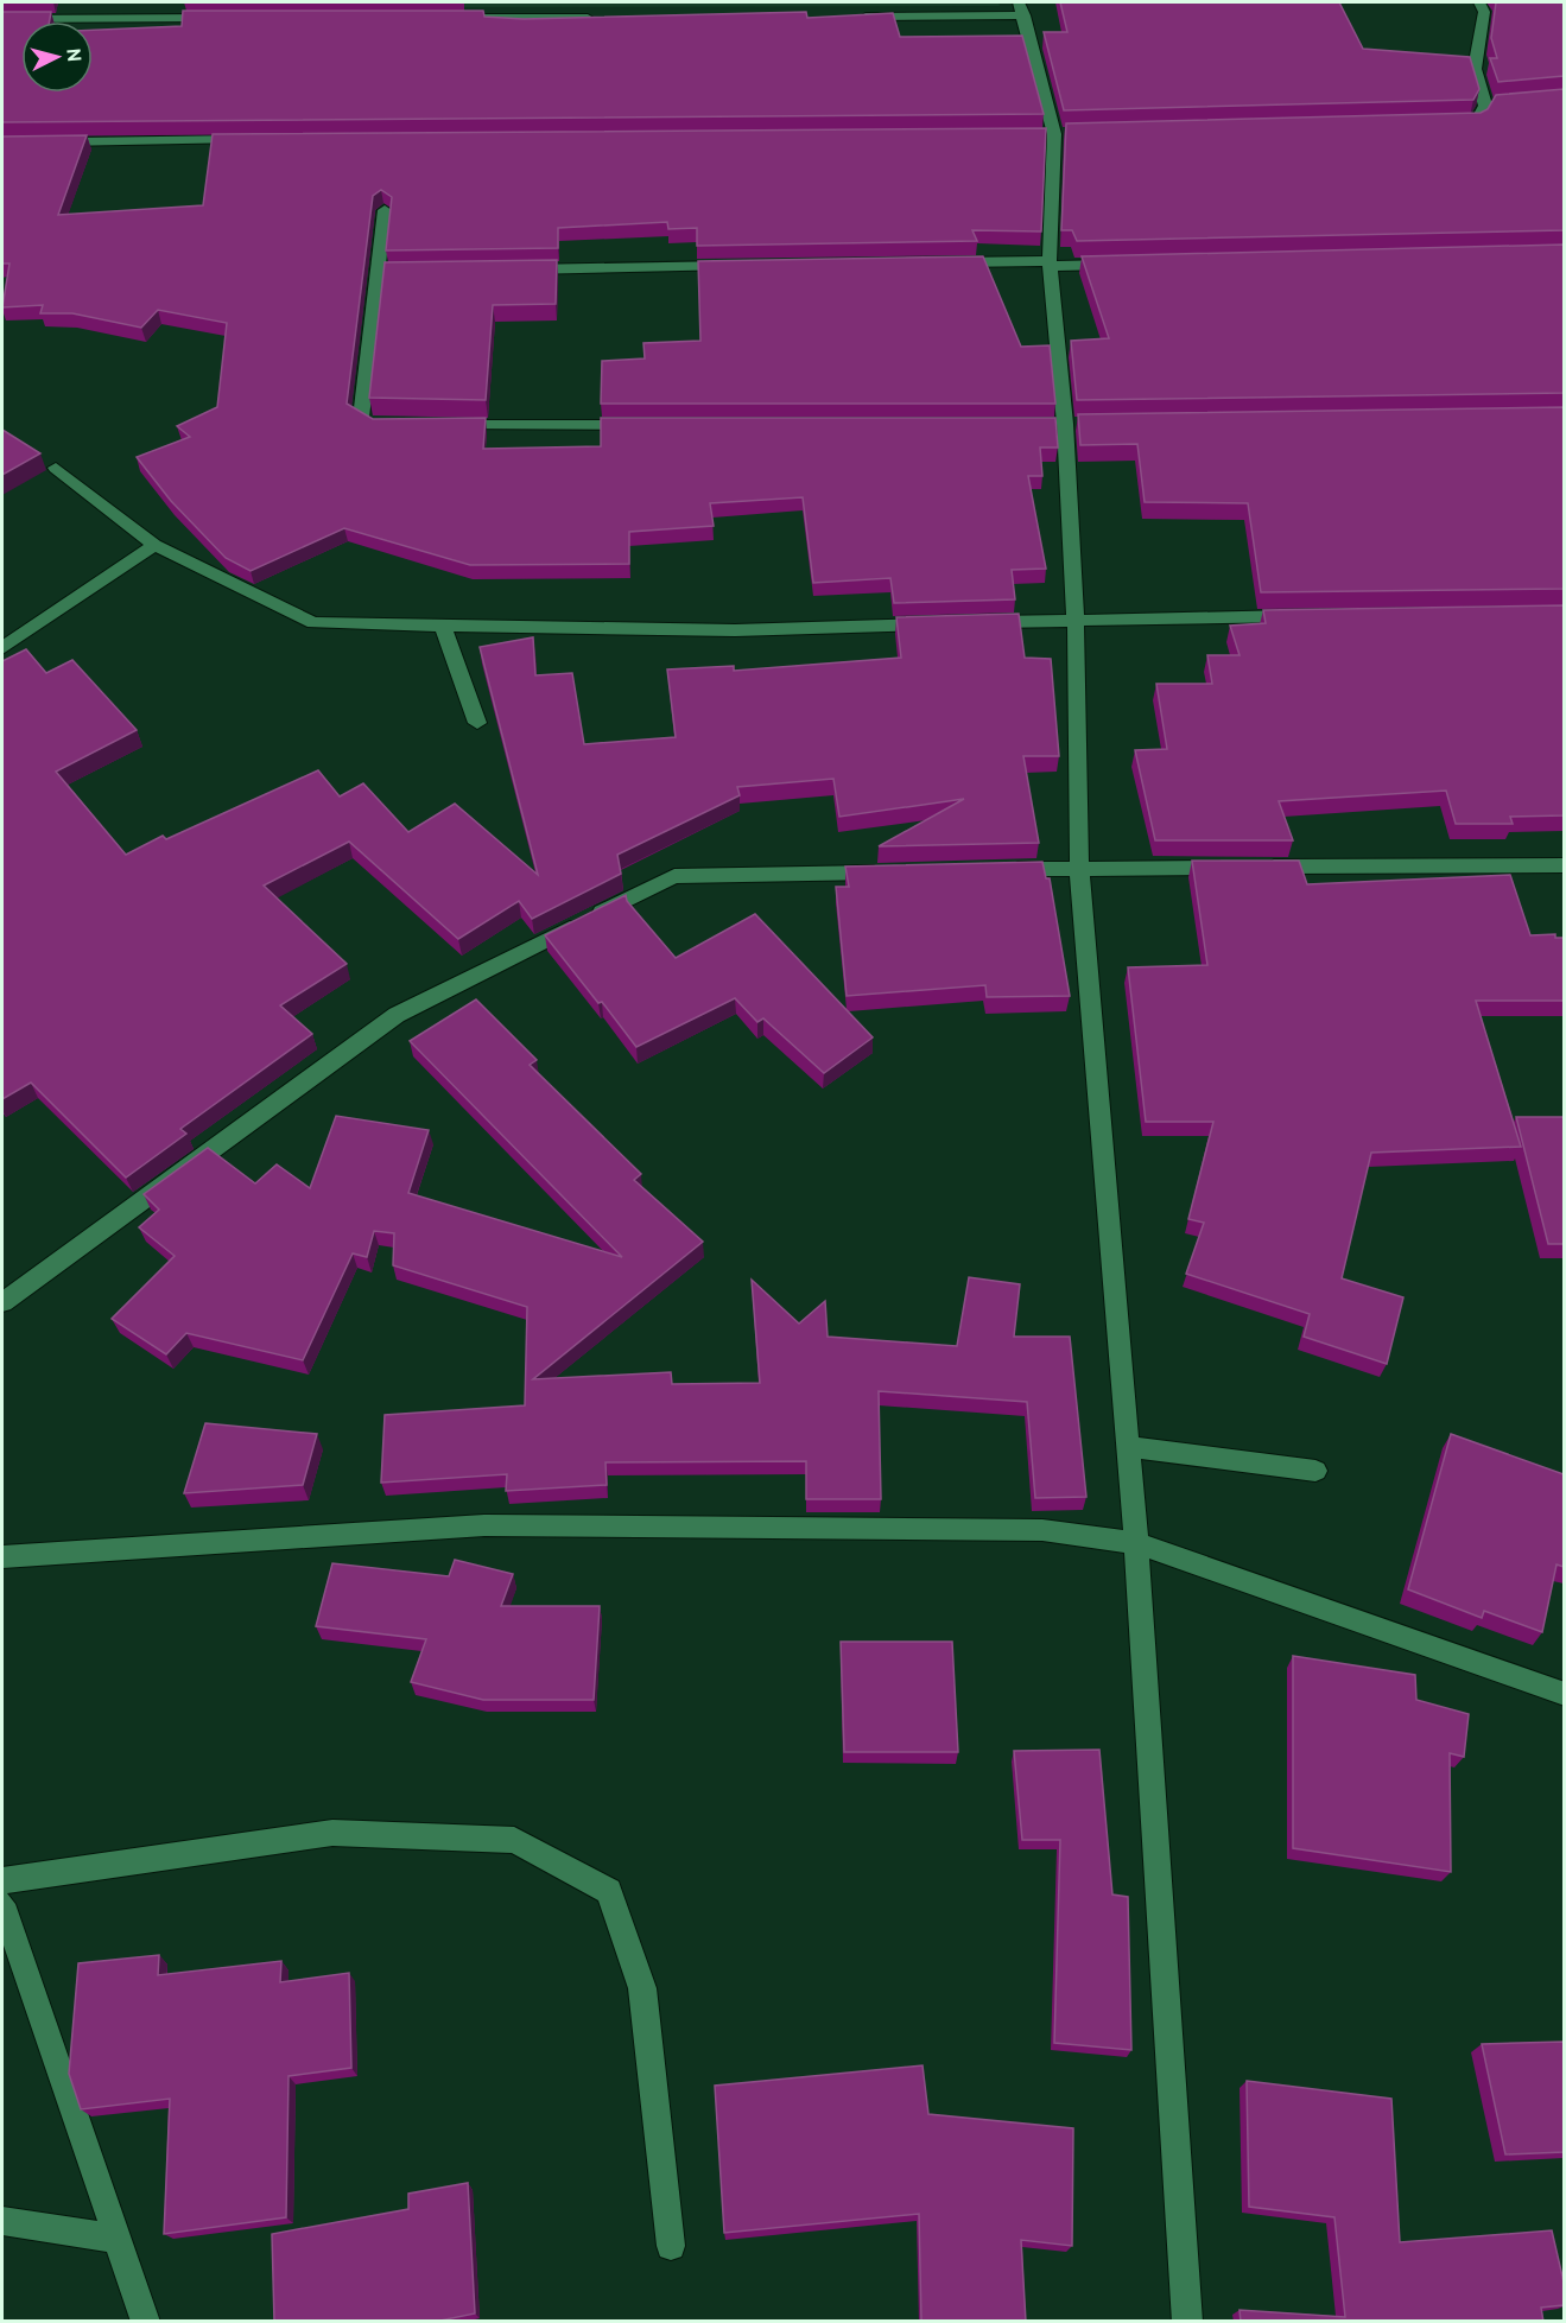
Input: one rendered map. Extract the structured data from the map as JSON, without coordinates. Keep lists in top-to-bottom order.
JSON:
{
  "north": "right"
}
